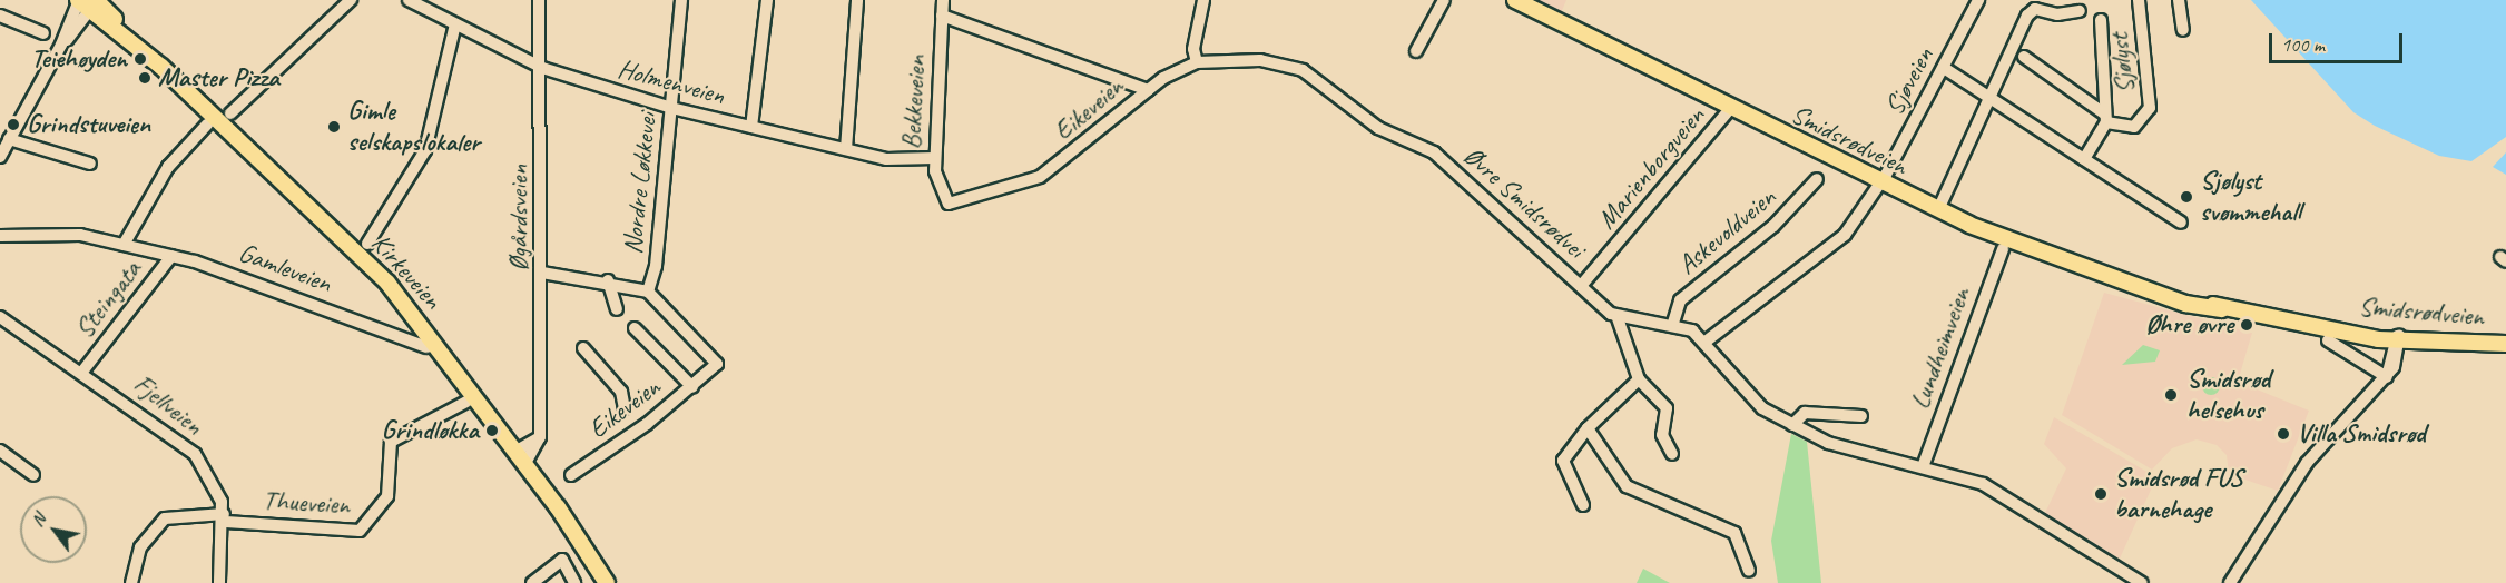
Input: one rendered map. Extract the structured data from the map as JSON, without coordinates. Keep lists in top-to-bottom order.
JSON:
{
  "streets": {
    "main road": ["Smidsrødveien", "Kirkeveien"],
    "street": [
      "Sjølyst",
      "Sjøveien",
      "Holmenveien",
      "Bekkeveien",
      "Eikeveien",
      "Marienborgveien",
      "Nordre Løkkevei",
      "Øvre Smidsrødvei",
      "Øgårdsveien",
      "Askevoldveien",
      "Gamleveien",
      "Steingata",
      "Lundheimveien",
      "Fjellveien",
      "Thueveien"
    ]
  },
  "crossings": [
    ["Sjøveien", "Smidsrødveien"],
    ["Holmenveien", "Bekkeveien"],
    ["Holmenveien", "Nordre Løkkevei"],
    ["Holmenveien", "Øgårdsveien"],
    ["Bekkeveien", "Eikeveien"],
    ["Eikeveien", "Nordre Løkkevei"],
    ["Eikeveien", "Øvre Smidsrødvei"],
    ["Smidsrødveien", "Marienborgveien"],
    ["Marienborgveien", "Øvre Smidsrødvei"],
    ["Øgårdsveien", "Kirkeveien"],
    ["Gamleveien", "Steingata"],
    ["Steingata", "Fjellveien"],
    ["Fjellveien", "Thueveien"]
  ],
  "places": [
    "Teiehøyden",
    "Master Pizza",
    "Grindstuveien",
    "Gimle selskapslokaler",
    "Sjølyst svømmehall",
    "Øhre øvre",
    "Smidsrød helsehus",
    "Grindløkka",
    "Villa Smidsrød",
    "Smidsrød FUS barnehage"
  ],
  "scale_bar": "100 m",
  "north": "top left"
}
